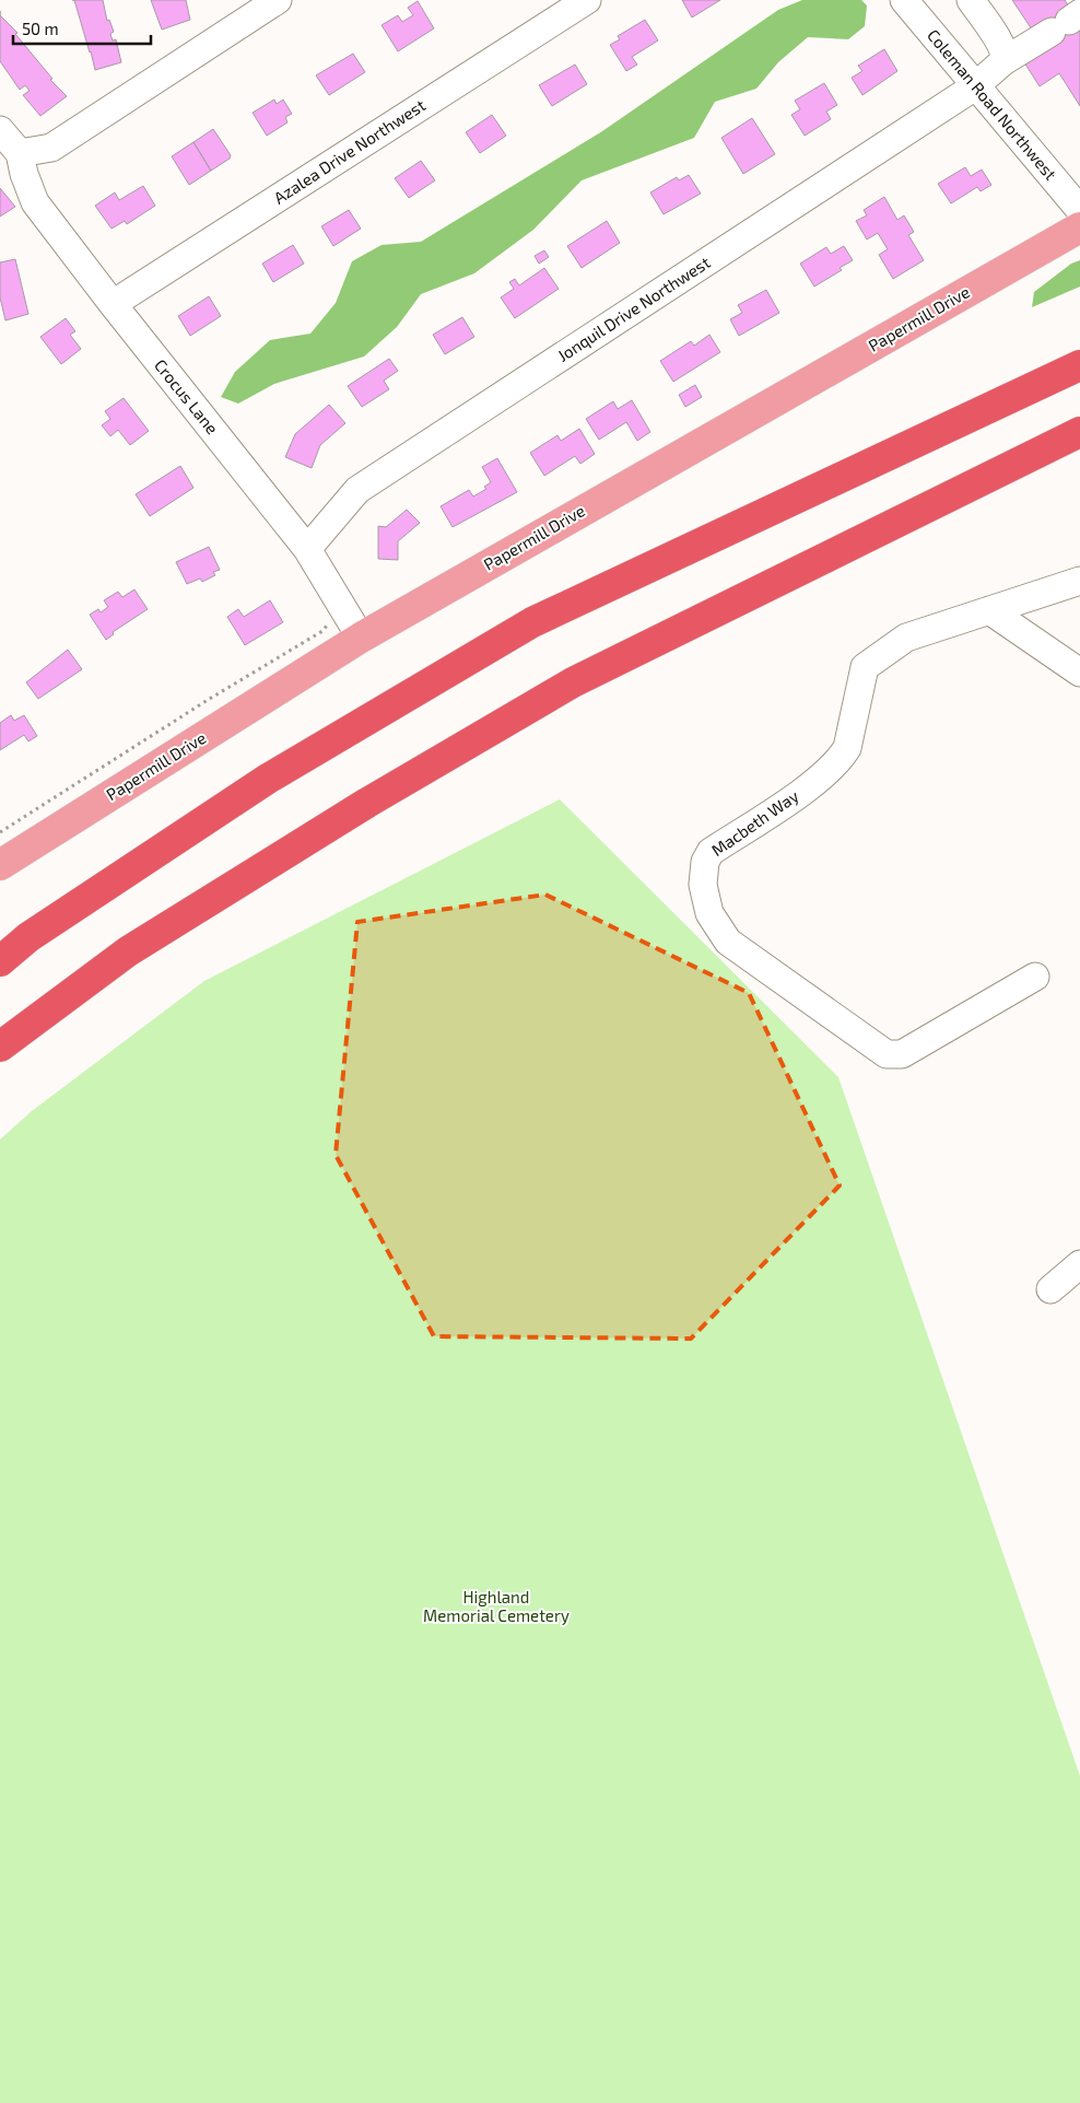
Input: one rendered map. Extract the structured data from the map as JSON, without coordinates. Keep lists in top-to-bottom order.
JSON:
{
  "streets": {
    "main road": ["Papermill Drive"],
    "street": [
      "Coleman Road Northwest",
      "Azalea Drive Northwest",
      "Jonquil Drive Northwest",
      "Crocus Lane",
      "Macbeth Way"
    ]
  },
  "crossings": [
    ["Coleman Road Northwest", "Jonquil Drive Northwest"],
    ["Azalea Drive Northwest", "Crocus Lane"],
    ["Jonquil Drive Northwest", "Crocus Lane"],
    ["Papermill Drive", "Crocus Lane"]
  ],
  "parks": ["Highland Memorial Cemetery"],
  "scale_bar": "50 m"
}
